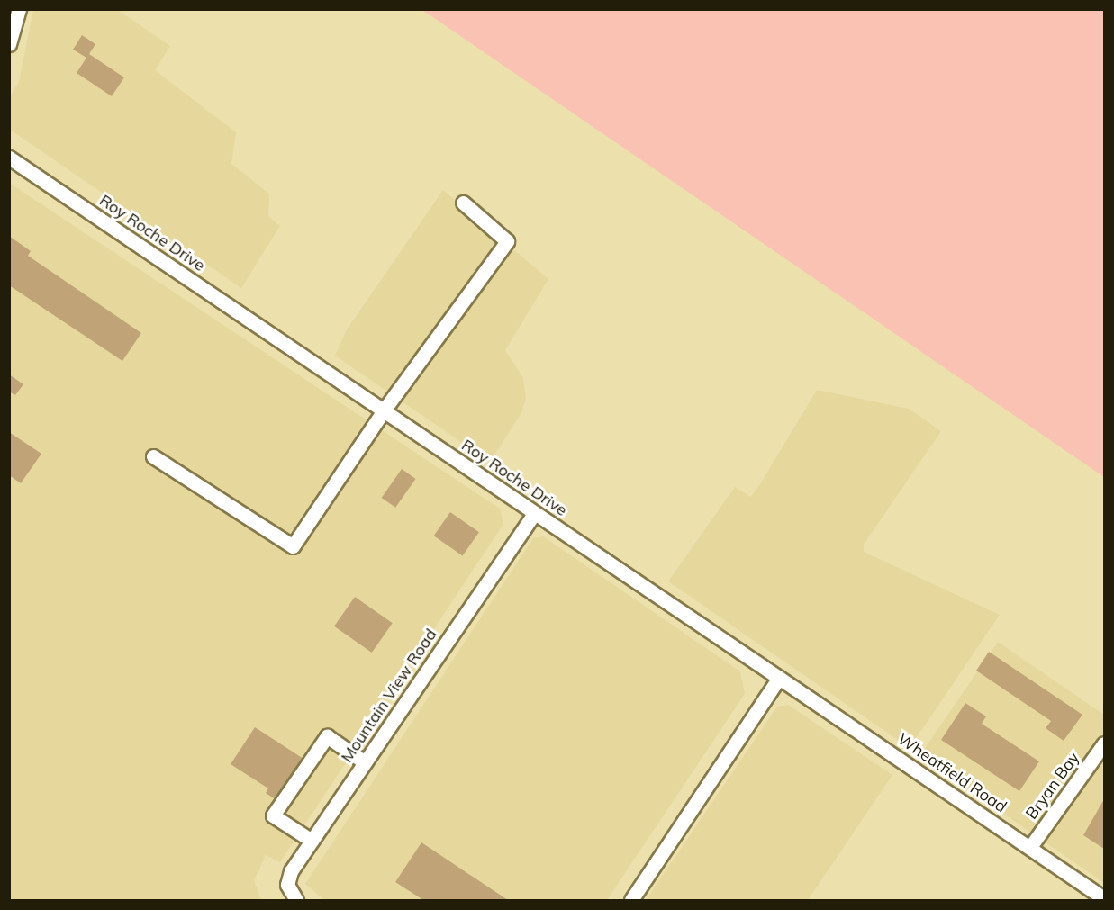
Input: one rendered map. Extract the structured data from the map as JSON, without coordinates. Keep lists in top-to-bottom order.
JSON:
{
  "streets": {
    "street": [
      "Roy Roche Drive",
      "Mountain View Road",
      "Wheatfield Road",
      "Bryan Bay"
    ]
  },
  "crossings": [
    ["Roy Roche Drive", "Mountain View Road"],
    ["Roy Roche Drive", "Wheatfield Road"],
    ["Wheatfield Road", "Bryan Bay"]
  ]
}
